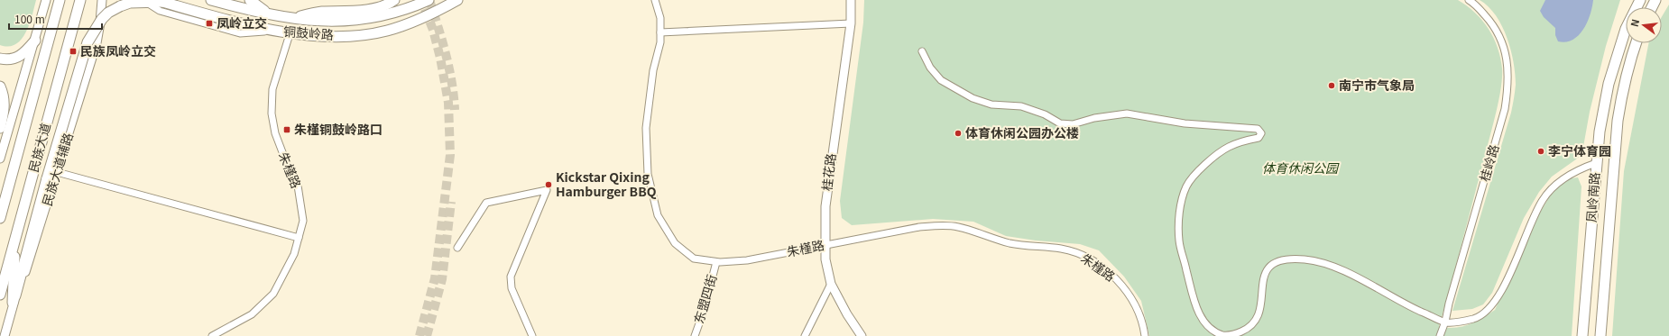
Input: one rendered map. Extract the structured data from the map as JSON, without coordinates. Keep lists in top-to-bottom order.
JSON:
{
  "streets": {
    "main road": ["铜鼓岭路", "民族大道", "凤岭南路"],
    "street": [
      "桂岭路",
      "民族大道辅路",
      "朱槿路",
      "桂花路",
      "东盟四街"
    ]
  },
  "crossings": [
    ["铜鼓岭路", "民族大道辅路"],
    ["铜鼓岭路", "朱槿路"],
    ["朱槿路", "桂花路"],
    ["朱槿路", "东盟四街"]
  ],
  "parks": ["体育休闲公园"],
  "places": {
    "transit": ["凤岭立交", "民族凤岭立交", "朱槿铜鼓岭路口"],
    "other": [
      "南宁市气象局",
      "体育休闲公园办公楼",
      "李宁体育园",
      "Kickstar Qixing Hamburger BBQ"
    ]
  },
  "scale_bar": "100 m",
  "north": "left"
}
